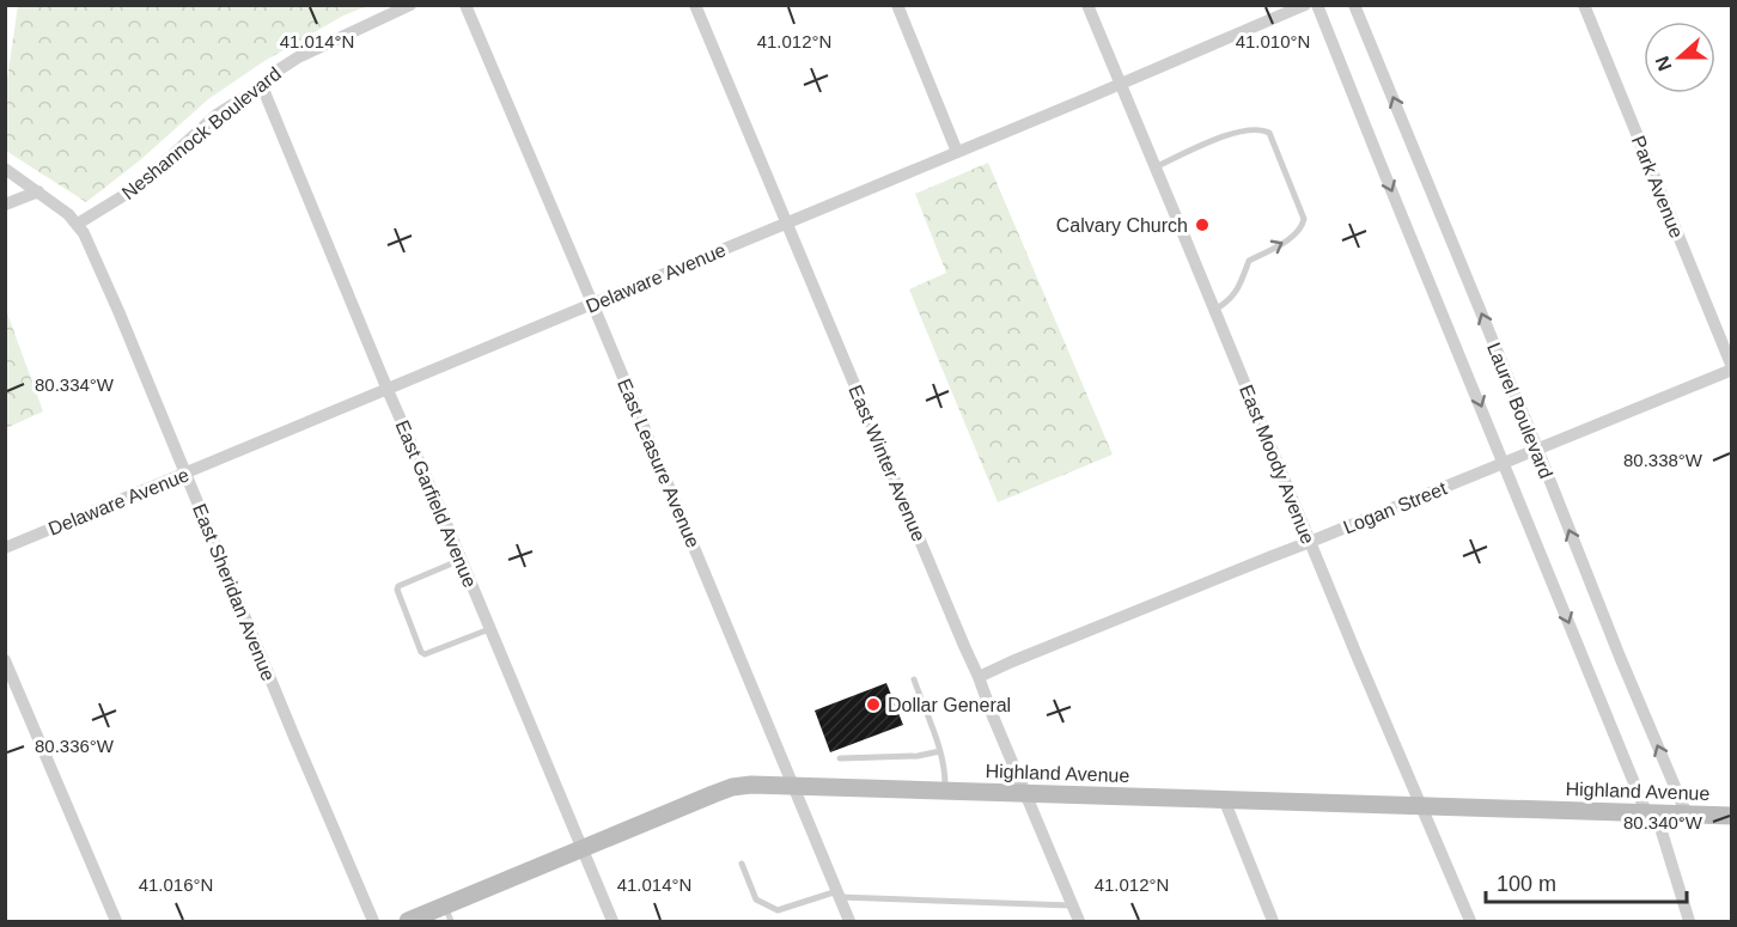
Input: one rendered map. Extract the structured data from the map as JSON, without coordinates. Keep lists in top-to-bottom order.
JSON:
{
  "streets": {
    "main road": ["Highland Avenue"],
    "street": [
      "Neshannock Boulevard",
      "Park Avenue",
      "Delaware Avenue",
      "Laurel Boulevard",
      "East Leasure Avenue",
      "East Winter Avenue",
      "East Moody Avenue",
      "East Garfield Avenue",
      "Logan Street",
      "East Sheridan Avenue"
    ]
  },
  "crossings": [
    ["Neshannock Boulevard", "East Garfield Avenue"],
    ["Neshannock Boulevard", "East Sheridan Avenue"],
    ["Park Avenue", "Logan Street"],
    ["Delaware Avenue", "East Leasure Avenue"],
    ["Delaware Avenue", "East Winter Avenue"],
    ["Delaware Avenue", "East Moody Avenue"],
    ["Delaware Avenue", "East Garfield Avenue"],
    ["Delaware Avenue", "East Sheridan Avenue"],
    ["Laurel Boulevard", "Logan Street"],
    ["Laurel Boulevard", "Highland Avenue"],
    ["East Leasure Avenue", "Highland Avenue"],
    ["East Winter Avenue", "Logan Street"],
    ["East Winter Avenue", "Highland Avenue"],
    ["East Moody Avenue", "Logan Street"],
    ["East Moody Avenue", "Highland Avenue"],
    ["East Garfield Avenue", "Highland Avenue"]
  ],
  "places": ["Calvary Church", "Dollar General"],
  "scale_bar": "100 m",
  "north": "left",
  "coordinates": [
    "41.014°N",
    "41.012°N",
    "41.010°N",
    "80.334°W",
    "80.338°W",
    "80.336°W",
    "80.340°W",
    "41.016°N"
  ]
}
